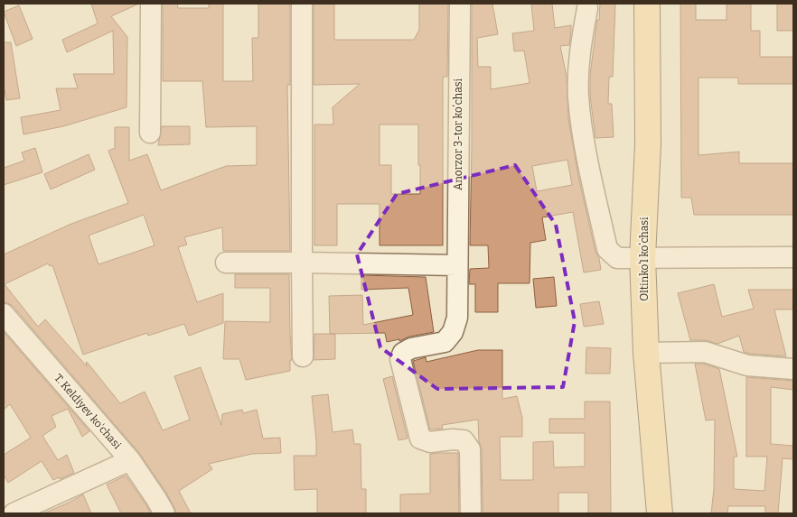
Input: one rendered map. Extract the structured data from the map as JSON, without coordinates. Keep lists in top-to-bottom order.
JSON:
{
  "streets": {
    "main road": ["Oltinkoʻl koʻchasi"],
    "street": ["Anorzor 3-tor koʻchasi", "T. Keldiyev ko'chasi"]
  }
}
